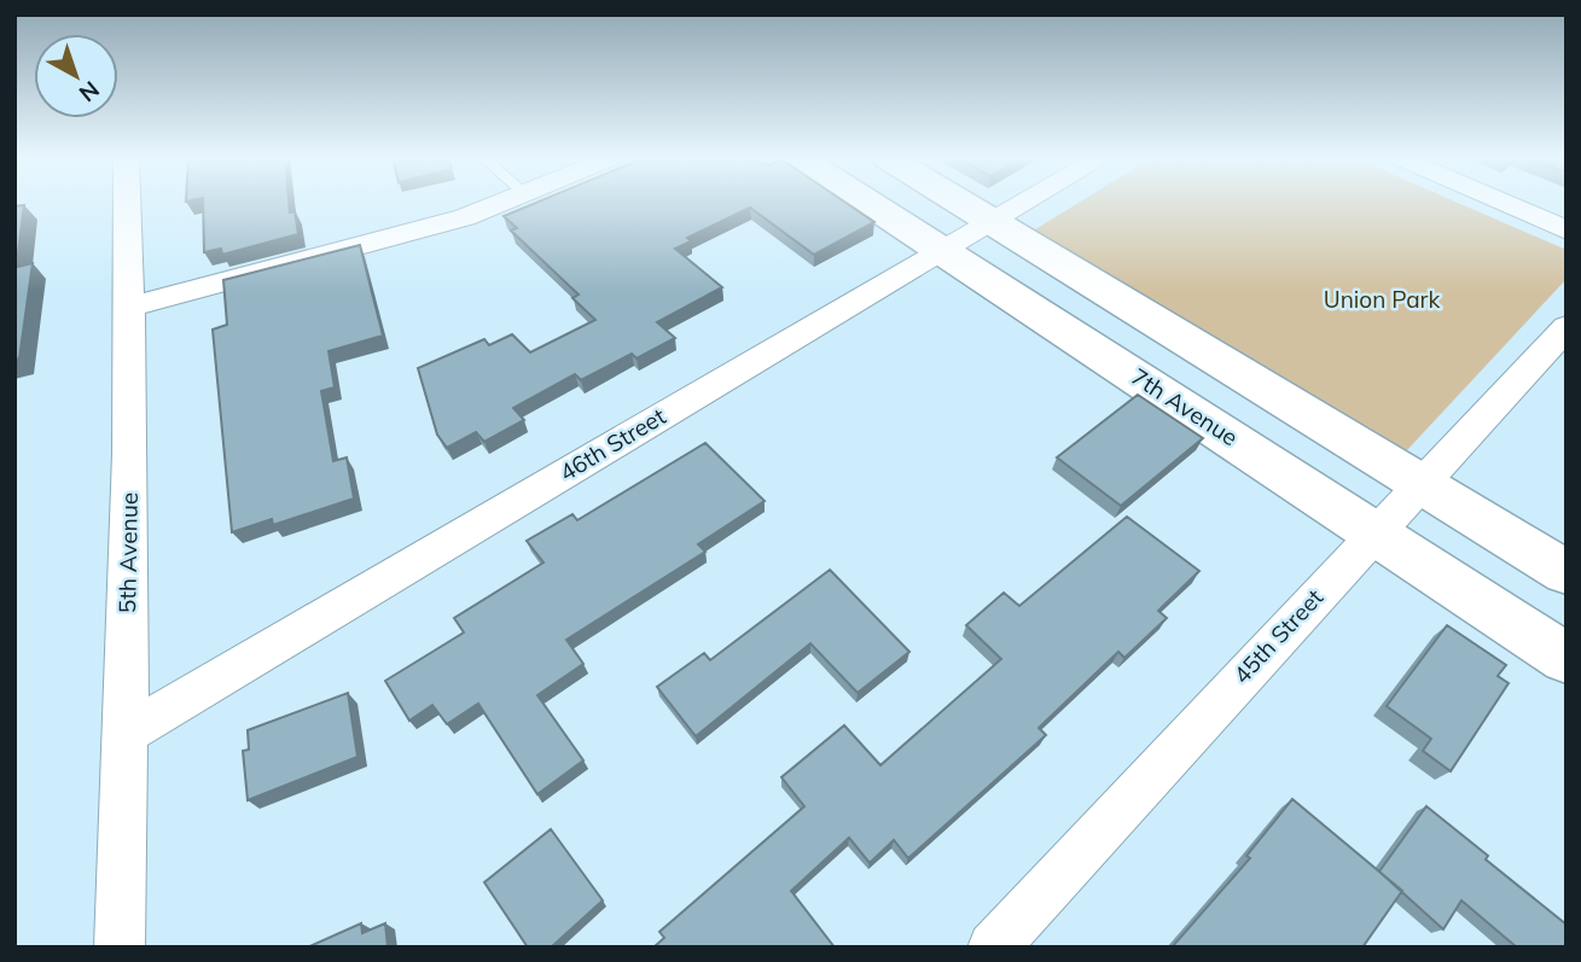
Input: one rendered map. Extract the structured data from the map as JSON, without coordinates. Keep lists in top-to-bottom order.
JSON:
{
  "streets": {
    "street": [
      "7th Avenue",
      "46th Street",
      "5th Avenue",
      "45th Street"
    ]
  },
  "crossings": [
    ["7th Avenue", "46th Street"],
    ["7th Avenue", "45th Street"],
    ["46th Street", "5th Avenue"]
  ],
  "parks": ["Union Park"],
  "north": "bottom right"
}
